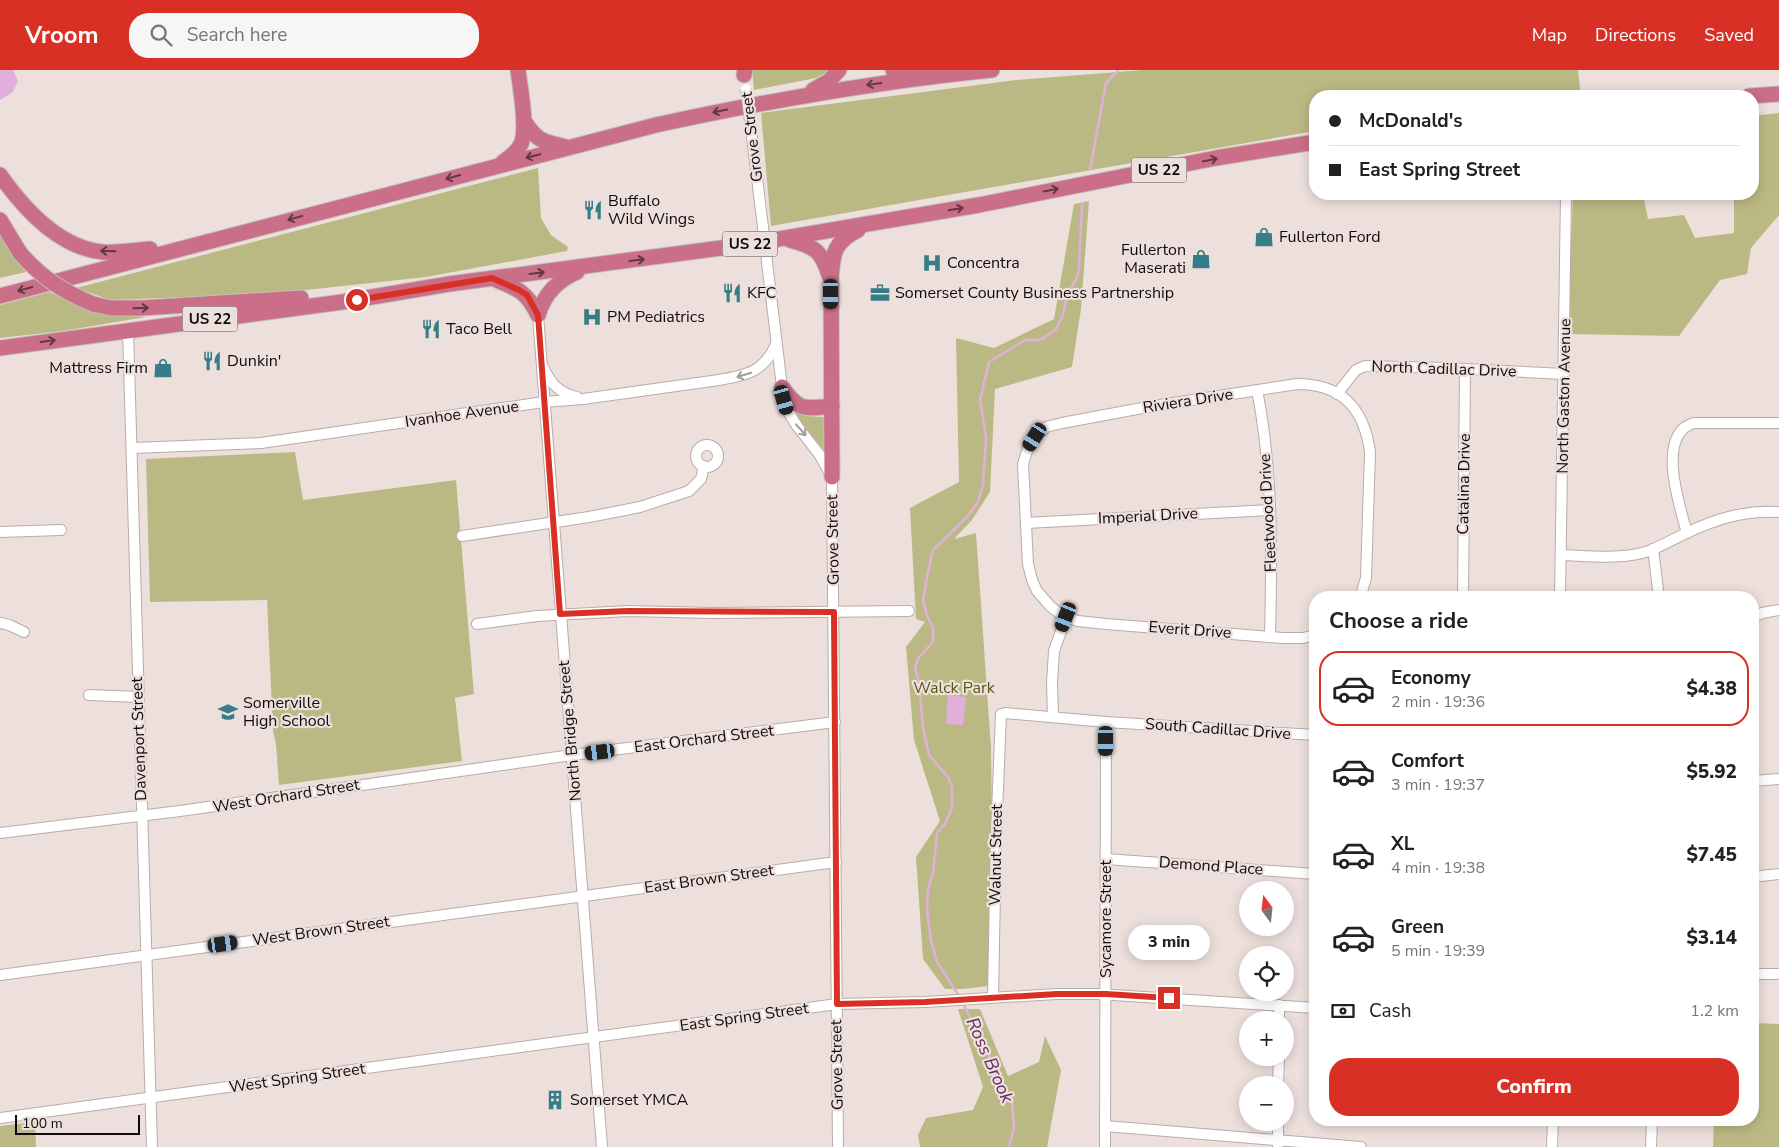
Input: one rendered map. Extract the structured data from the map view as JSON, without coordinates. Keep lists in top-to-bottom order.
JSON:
{
  "streets": {
    "highway": ["US 22"],
    "street": [
      "Grove Street",
      "North Cadillac Drive",
      "North Gaston Avenue",
      "Riviera Drive",
      "Ivanhoe Avenue",
      "Catalina Drive",
      "Fleetwood Drive",
      "Imperial Drive",
      "Everit Drive",
      "South Cadillac Drive",
      "North Bridge Street",
      "Davenport Street",
      "East Orchard Street",
      "West Orchard Street",
      "Walnut Street",
      "Demond Place",
      "East Brown Street",
      "Sycamore Street",
      "West Brown Street",
      "East Spring Street",
      "West Spring Street"
    ]
  },
  "crossings": [
    ["Grove Street", "Ivanhoe Avenue"],
    ["Grove Street", "East Orchard Street"],
    ["Grove Street", "East Brown Street"],
    ["Grove Street", "East Spring Street"],
    ["US 22", "Davenport Street"],
    ["North Cadillac Drive", "North Gaston Avenue"],
    ["North Cadillac Drive", "Riviera Drive"],
    ["North Cadillac Drive", "Catalina Drive"],
    ["Riviera Drive", "Fleetwood Drive"],
    ["Riviera Drive", "Imperial Drive"],
    ["Ivanhoe Avenue", "North Bridge Street"],
    ["Ivanhoe Avenue", "Davenport Street"],
    ["Fleetwood Drive", "Imperial Drive"],
    ["Fleetwood Drive", "Everit Drive"],
    ["South Cadillac Drive", "Walnut Street"],
    ["South Cadillac Drive", "Sycamore Street"],
    ["North Bridge Street", "East Orchard Street"],
    ["North Bridge Street", "West Orchard Street"],
    ["North Bridge Street", "East Brown Street"],
    ["North Bridge Street", "West Brown Street"],
    ["North Bridge Street", "East Spring Street"],
    ["North Bridge Street", "West Spring Street"],
    ["Davenport Street", "West Orchard Street"],
    ["Davenport Street", "West Brown Street"],
    ["Davenport Street", "West Spring Street"],
    ["East Orchard Street", "West Orchard Street"],
    ["Walnut Street", "East Spring Street"],
    ["Demond Place", "Sycamore Street"],
    ["East Brown Street", "West Brown Street"],
    ["Sycamore Street", "East Spring Street"],
    ["East Spring Street", "West Spring Street"]
  ],
  "water": ["Ross Brook"],
  "parks": ["Walck Park"],
  "places": {
    "restaurant": [
      "Buffalo Wild Wings",
      "KFC",
      "Taco Bell",
      "Dunkin'"
    ],
    "shop": ["Fullerton Ford", "Fullerton Maserati", "Mattress Firm"],
    "hospital": ["Concentra", "PM Pediatrics"],
    "office": ["Somerset County Business Partnership"],
    "school or university": ["Somerville High School"],
    "building": ["Somerset YMCA"]
  },
  "scale_bar": "100 m",
  "north": "top",
  "page": {
    "header": "Vroom",
    "search": "Search here",
    "nav": ["Map", "Directions", "Saved"],
    "banner": ["McDonald's", "East Spring Street"],
    "heading": "Choose a ride",
    "list": [
      {
        "name": "Economy",
        "note": "2 min · 19:36",
        "value": "$4.38"
      },
      {
        "name": "Comfort",
        "note": "3 min · 19:37",
        "value": "$5.92"
      },
      {
        "name": "XL",
        "note": "4 min · 19:38",
        "value": "$7.45"
      },
      {
        "name": "Green",
        "note": "5 min · 19:39",
        "value": "$3.14"
      }
    ],
    "map_buttons": ["+", "−"],
    "bubble": "3 min",
    "pay": ["Cash", "1.2 km"],
    "buttons": "Confirm",
    "scale": "100 m"
  }
}
